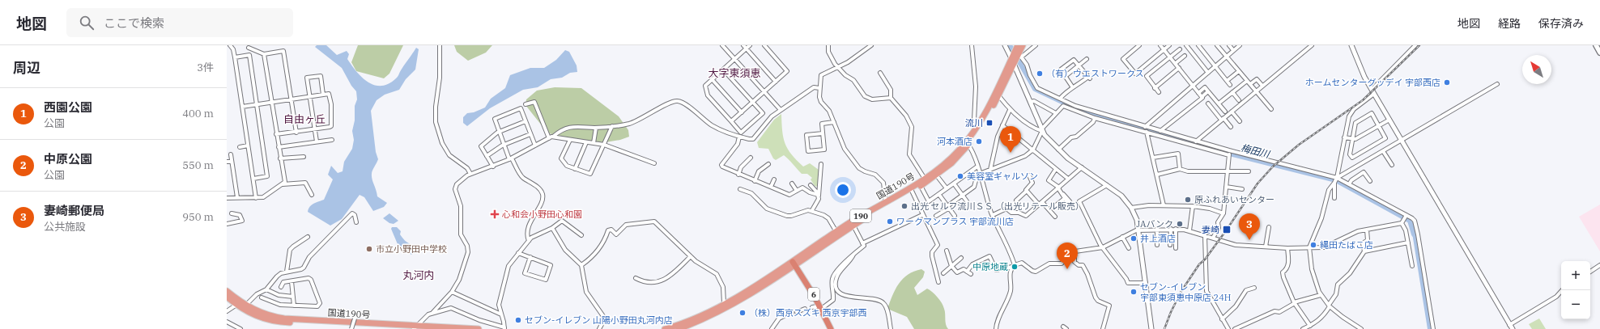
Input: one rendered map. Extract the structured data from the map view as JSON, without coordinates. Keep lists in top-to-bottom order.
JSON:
{
  "streets": {
    "highway": ["国道190号", "190", "6"]
  },
  "crossings": [
    ["国道190号", "6"]
  ],
  "districts": ["大字東須恵", "自由ヶ丘", "丸河内"],
  "water": ["梅田川"],
  "places": {
    "other": [
      "（有）ウエストワークス",
      "ホームセンターグッデイ 宇部西店",
      "河本酒店",
      "美容室ギャルソン",
      "原ふれあいセンター",
      "出光 セルフ流川ＳＳ （出光リテール販売）",
      "ワークマンプラス 宇部流川店",
      "JAバンク",
      "井上酒店",
      "縄田たばこ店",
      "市立小野田中学校",
      "中原地蔵",
      "セブン-イレブン 宇部東須恵中原店 24H",
      "（株）西京スズキ 西京宇部西",
      "セブン-イレブン 山陽小野田丸河内店"
    ],
    "transit": ["流川", "妻崎"],
    "health": ["心和会小野田心和園"]
  },
  "north": "top left",
  "page": {
    "header": "地図",
    "search": "ここで検索",
    "nav": ["地図", "経路", "保存済み"],
    "heading": ["周辺", "3件"],
    "list": [
      {
        "mark": "1",
        "name": "西園公園",
        "note": "公園",
        "value": "400 m"
      },
      {
        "mark": "2",
        "name": "中原公園",
        "note": "公園",
        "value": "550 m"
      },
      {
        "mark": "3",
        "name": "妻崎郵便局",
        "note": "公共施設",
        "value": "950 m"
      }
    ],
    "pins": ["1", "3", "2"],
    "map_buttons": ["+", "−"]
  }
}
